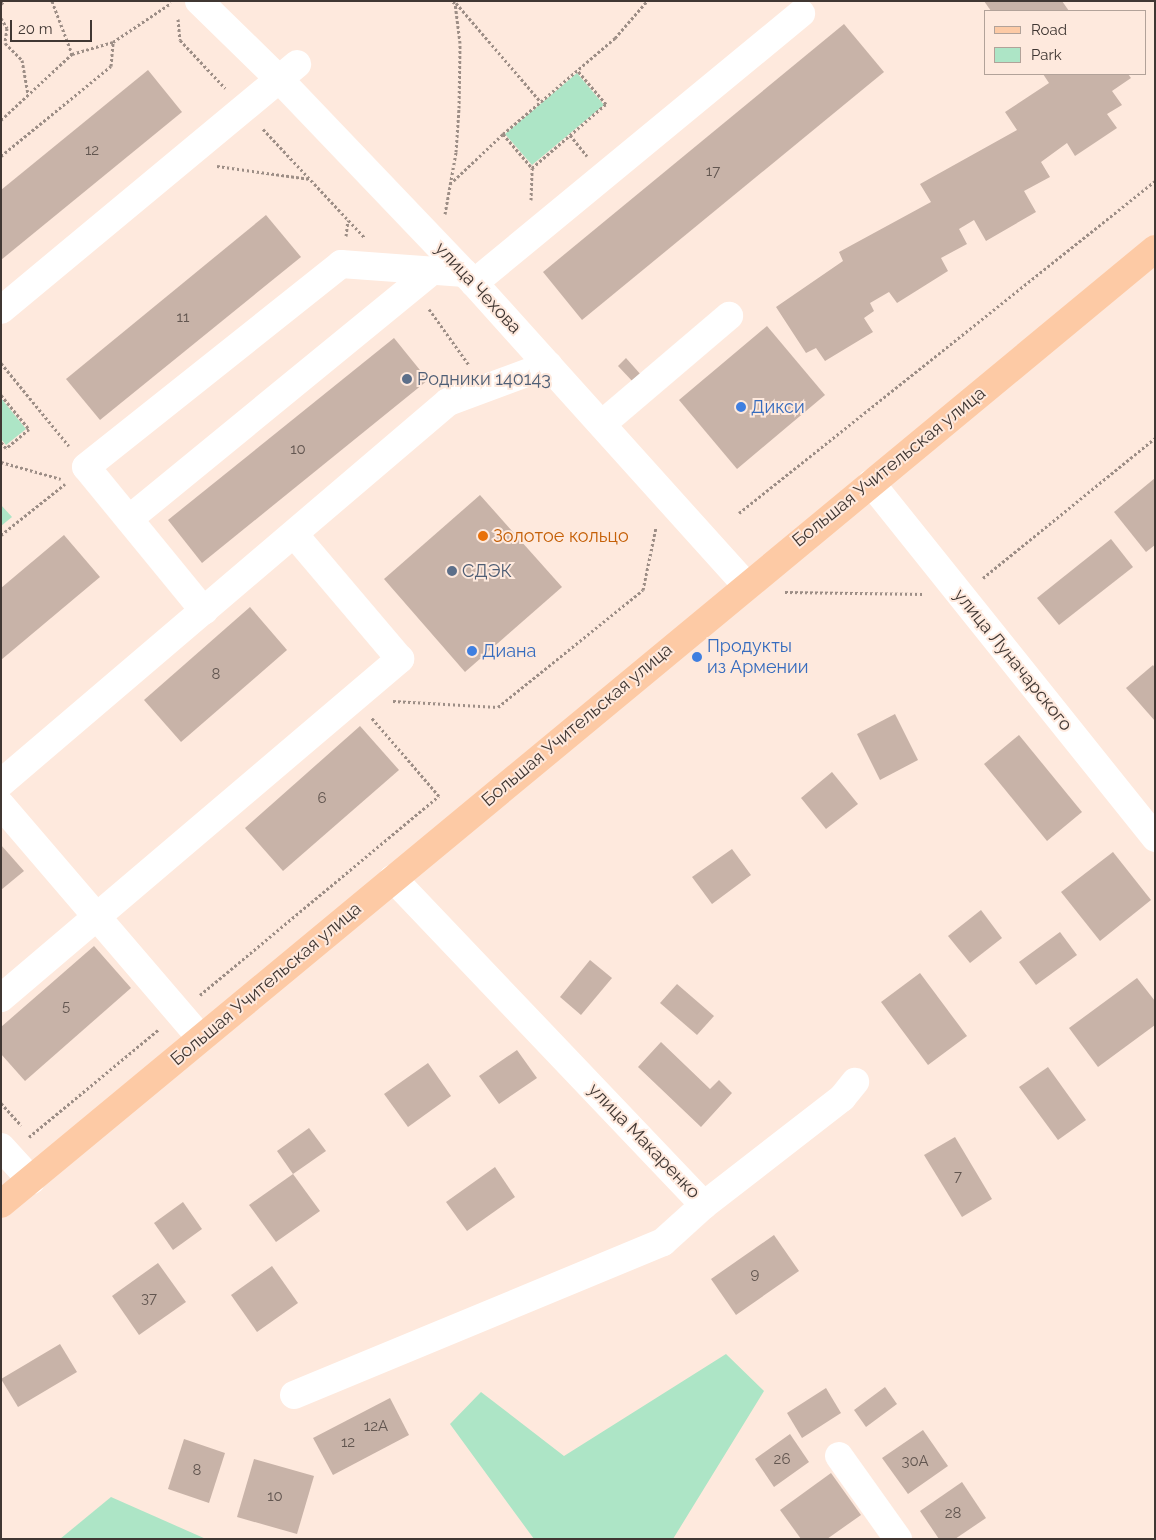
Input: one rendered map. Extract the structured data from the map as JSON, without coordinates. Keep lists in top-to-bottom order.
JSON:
{
  "streets": {
    "main road": ["Большая Учительская улица"],
    "street": ["улица Чехова", "улица Луначарского", "улица Макаренко"]
  },
  "crossings": [
    ["улица Чехова", "Большая Учительская улица"],
    ["Большая Учительская улица", "улица Луначарского"],
    ["Большая Учительская улица", "улица Макаренко"]
  ],
  "places": [
    "Родники 140143",
    "Дикси",
    "Золотое кольцо",
    "СДЭК",
    "Диана",
    "Продукты из Армении"
  ],
  "house_numbers": [
    "12",
    "17",
    "11",
    "10",
    "8",
    "6",
    "5",
    "7",
    "9",
    "37",
    "12А",
    "12",
    "26",
    "30А",
    "8",
    "10",
    "28"
  ],
  "legend": ["Road", "Park"],
  "scale_bar": "20 m"
}
